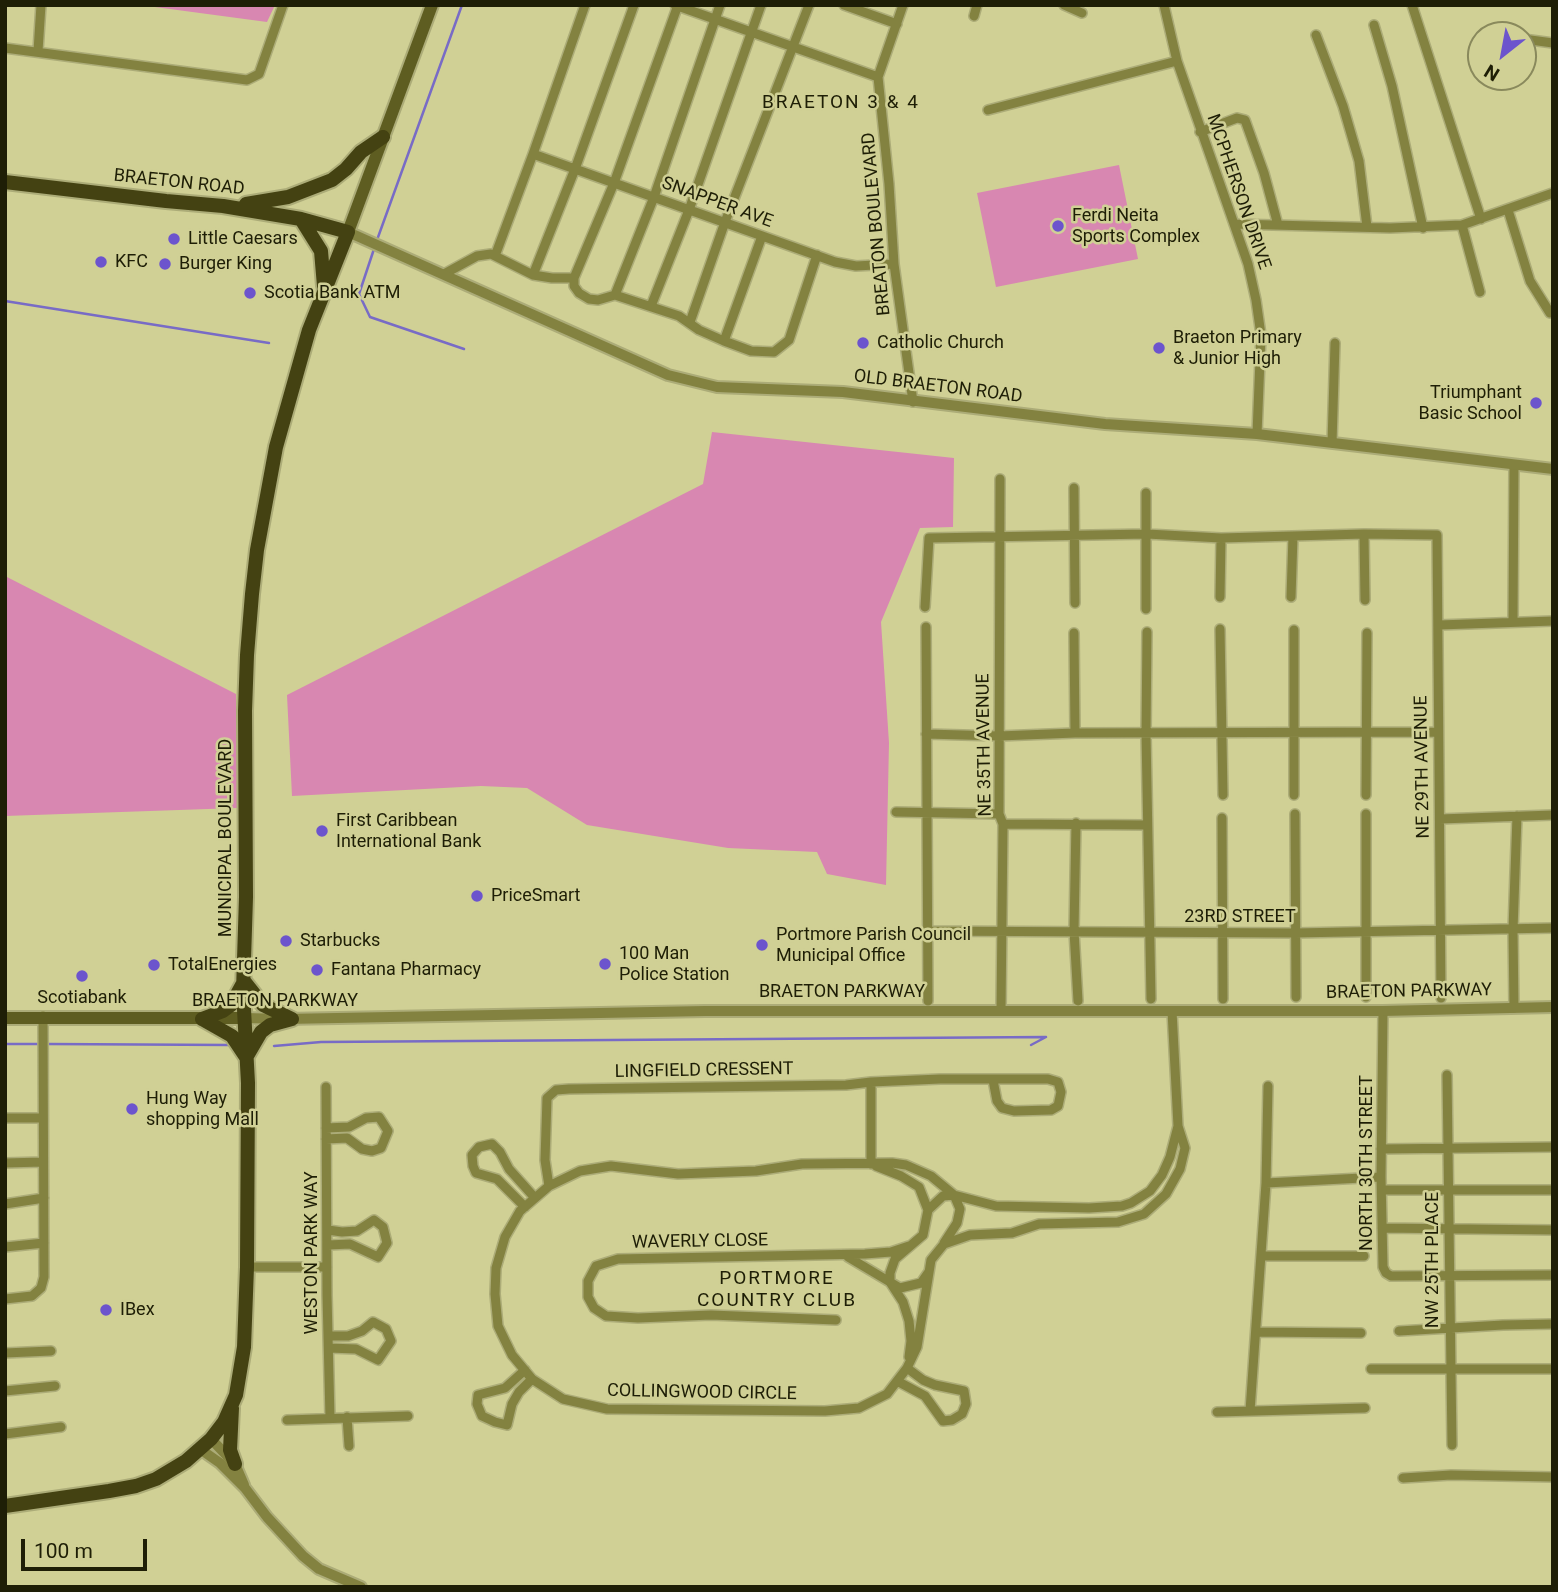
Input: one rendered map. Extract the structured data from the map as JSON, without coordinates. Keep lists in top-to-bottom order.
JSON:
{
  "streets": {
    "main road": ["BRAETON ROAD", "MUNICIPAL BOULEVARD", "BRAETON PARKWAY"],
    "street": [
      "MCPHERSON DRIVE",
      "SNAPPER AVE",
      "BREATON BOULEVARD",
      "OLD BRAETON ROAD",
      "NE 35TH AVENUE",
      "NE 29TH AVENUE",
      "23RD STREET",
      "LINGFIELD CRESSENT",
      "NORTH 30TH STREET",
      "WAVERLY CLOSE",
      "WESTON PARK WAY",
      "NW 25TH PLACE",
      "COLLINGWOOD CIRCLE"
    ]
  },
  "crossings": [
    ["BRAETON ROAD", "OLD BRAETON ROAD"],
    ["BRAETON ROAD", "MUNICIPAL BOULEVARD"],
    ["MCPHERSON DRIVE", "OLD BRAETON ROAD"],
    ["SNAPPER AVE", "BREATON BOULEVARD"],
    ["BREATON BOULEVARD", "OLD BRAETON ROAD"],
    ["OLD BRAETON ROAD", "MUNICIPAL BOULEVARD"],
    ["NE 35TH AVENUE", "23RD STREET"],
    ["NE 35TH AVENUE", "BRAETON PARKWAY"],
    ["NE 29TH AVENUE", "23RD STREET"],
    ["MUNICIPAL BOULEVARD", "BRAETON PARKWAY"],
    ["BRAETON PARKWAY", "NORTH 30TH STREET"],
    ["LINGFIELD CRESSENT", "COLLINGWOOD CIRCLE"],
    ["NORTH 30TH STREET", "NW 25TH PLACE"]
  ],
  "districts": ["BRAETON 3 & 4", "PORTMORE COUNTRY CLUB"],
  "places": [
    "Ferdi Neita Sports Complex",
    "Little Caesars",
    "KFC",
    "Burger King",
    "Scotia Bank ATM",
    "Catholic Church",
    "Braeton Primary & Junior High",
    "Triumphant Basic School",
    "First Caribbean International Bank",
    "PriceSmart",
    "Starbucks",
    "Portmore Parish Council Municipal Office",
    "100 Man Police Station",
    "TotalEnergies",
    "Fantana Pharmacy",
    "Scotiabank",
    "Hung Way shopping Mall",
    "IBex"
  ],
  "scale_bar": "100 m",
  "north": "bottom left"
}
